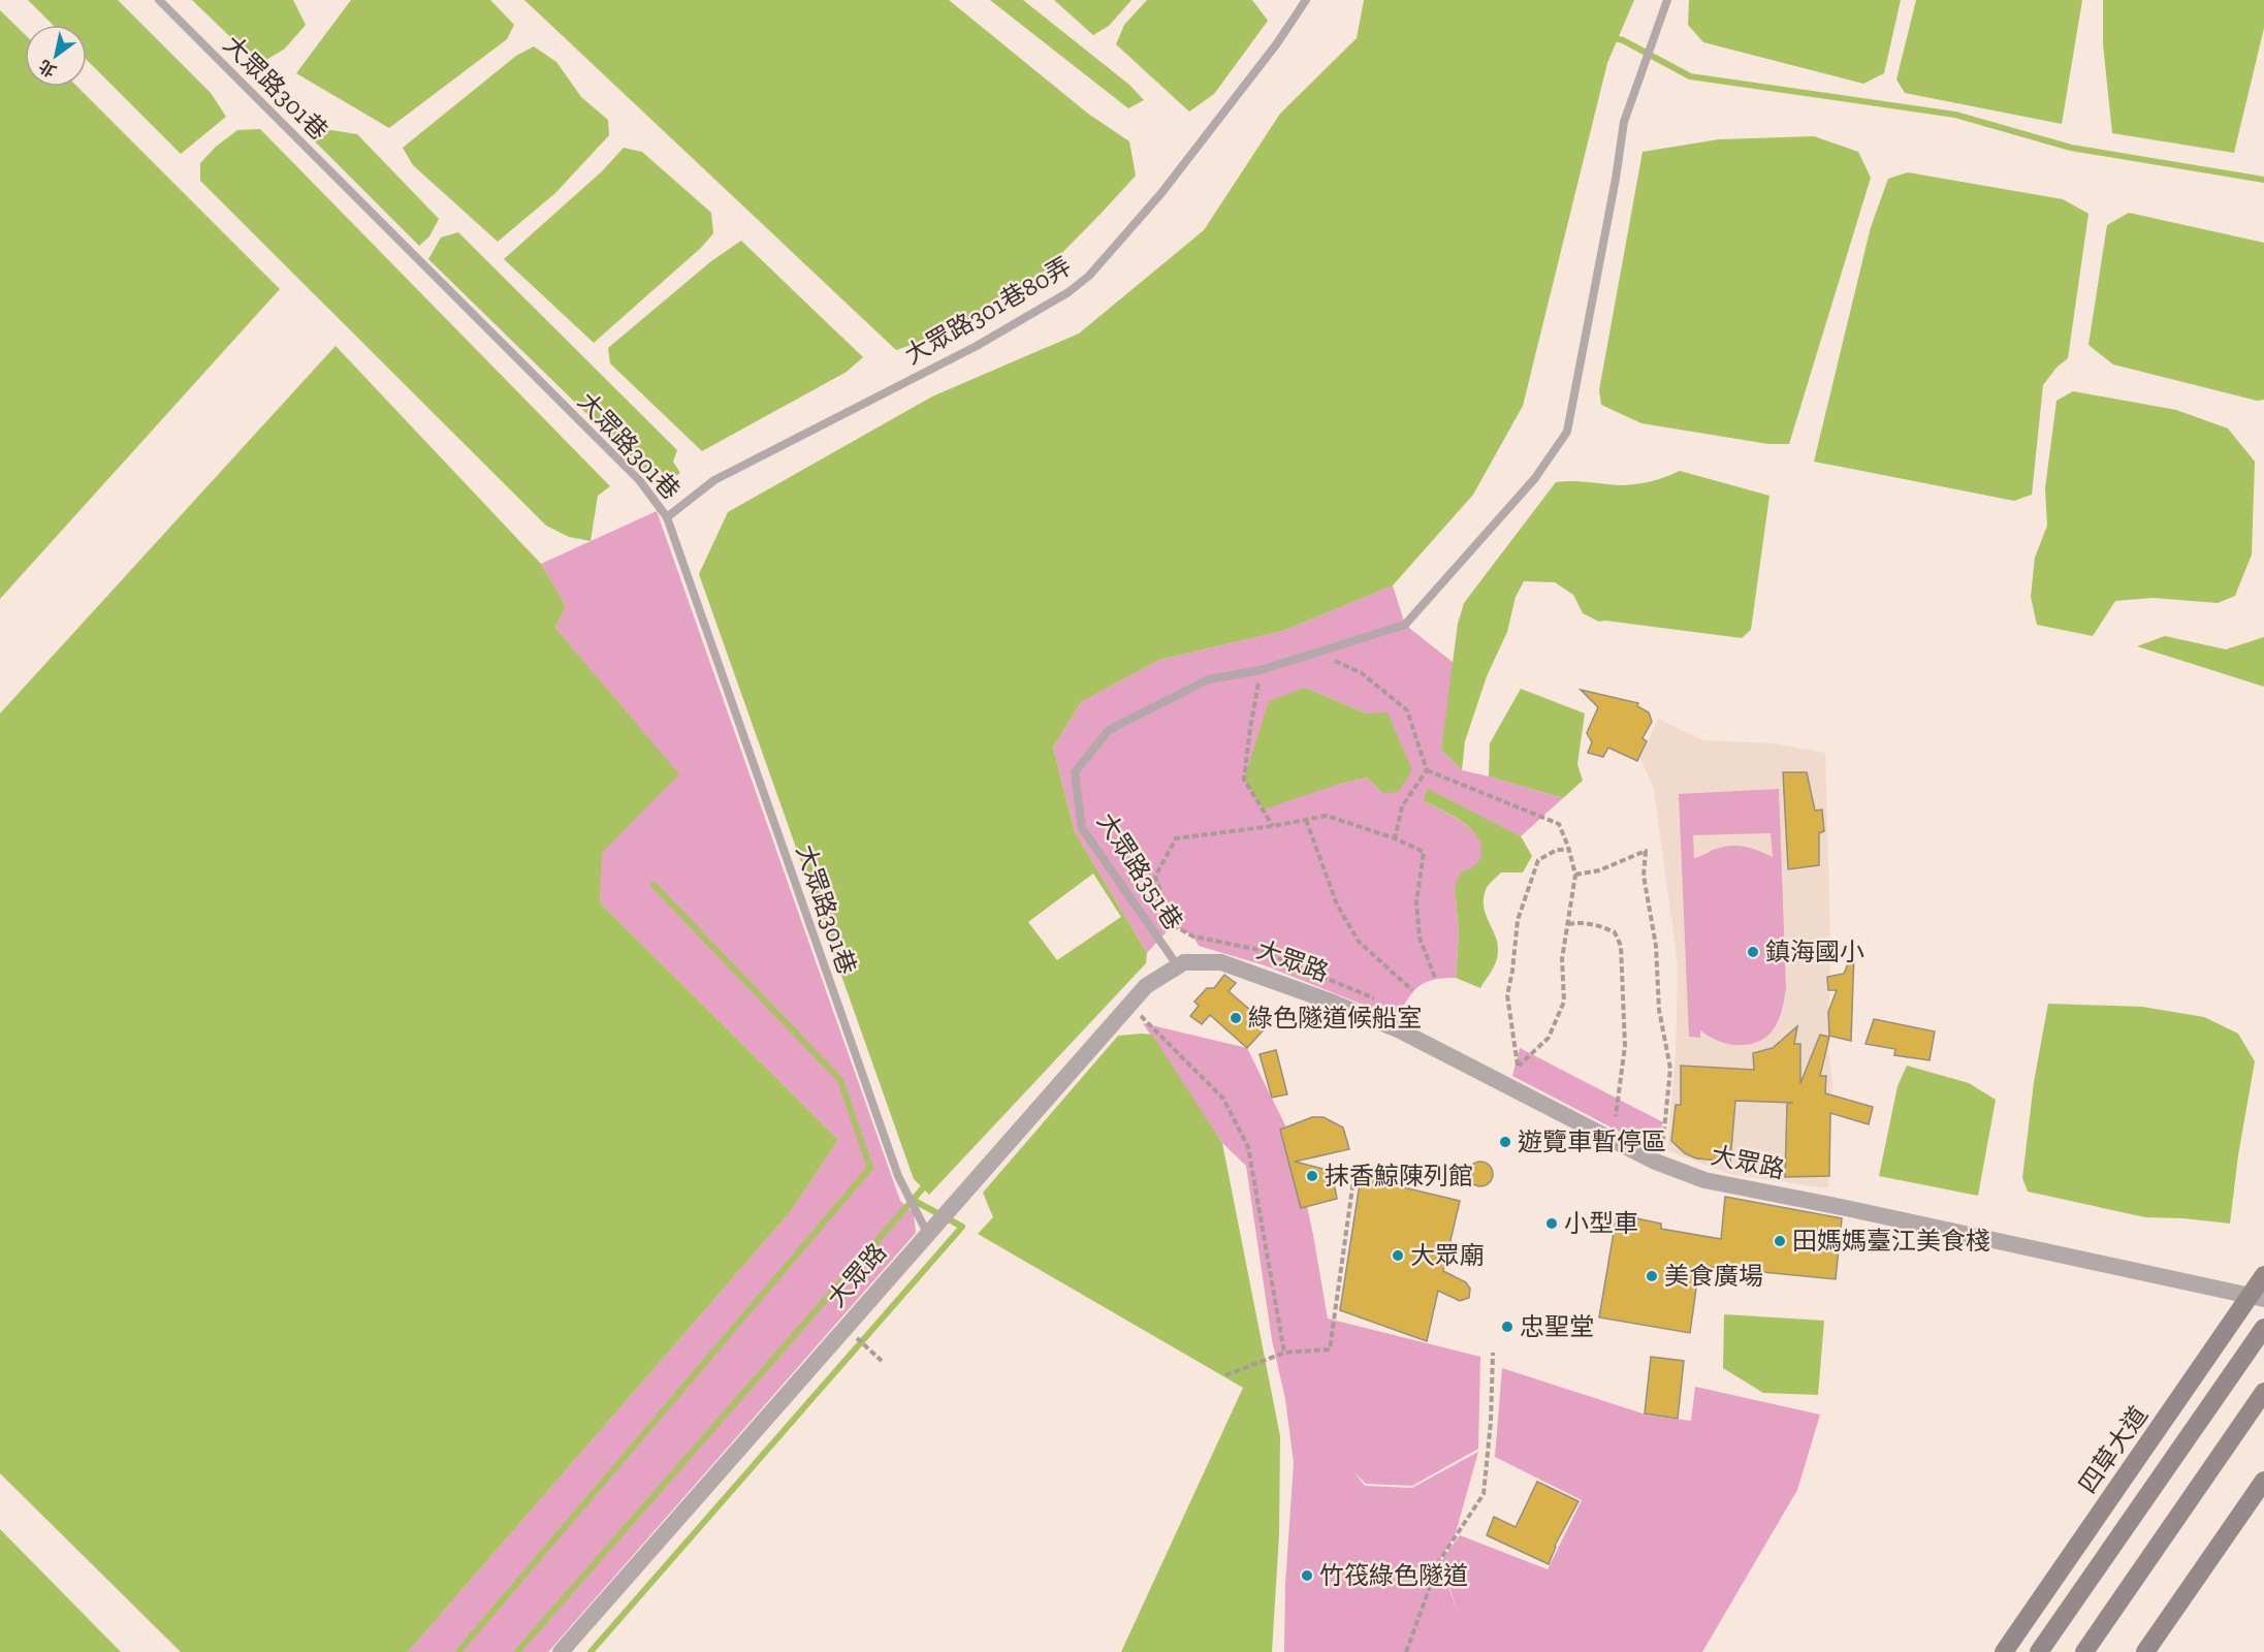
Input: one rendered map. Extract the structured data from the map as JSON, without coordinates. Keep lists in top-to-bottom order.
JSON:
{
  "streets": {
    "street": ["大眾路", "四草大道"],
    "lane": ["大眾路301巷", "大眾路301巷80弄", "大眾路351巷"]
  },
  "crossings": [
    ["大眾路301巷", "大眾路301巷80弄"],
    ["大眾路301巷", "大眾路"],
    ["大眾路351巷", "大眾路"],
    ["大眾路", "四草大道"]
  ],
  "places": [
    "鎮海國小",
    "綠色隧道候船室",
    "遊覽車暫停區",
    "抹香鯨陳列館",
    "小型車",
    "田媽媽臺江美食棧",
    "大眾廟",
    "美食廣場",
    "忠聖堂",
    "竹筏綠色隧道"
  ],
  "north": "bottom left"
}
